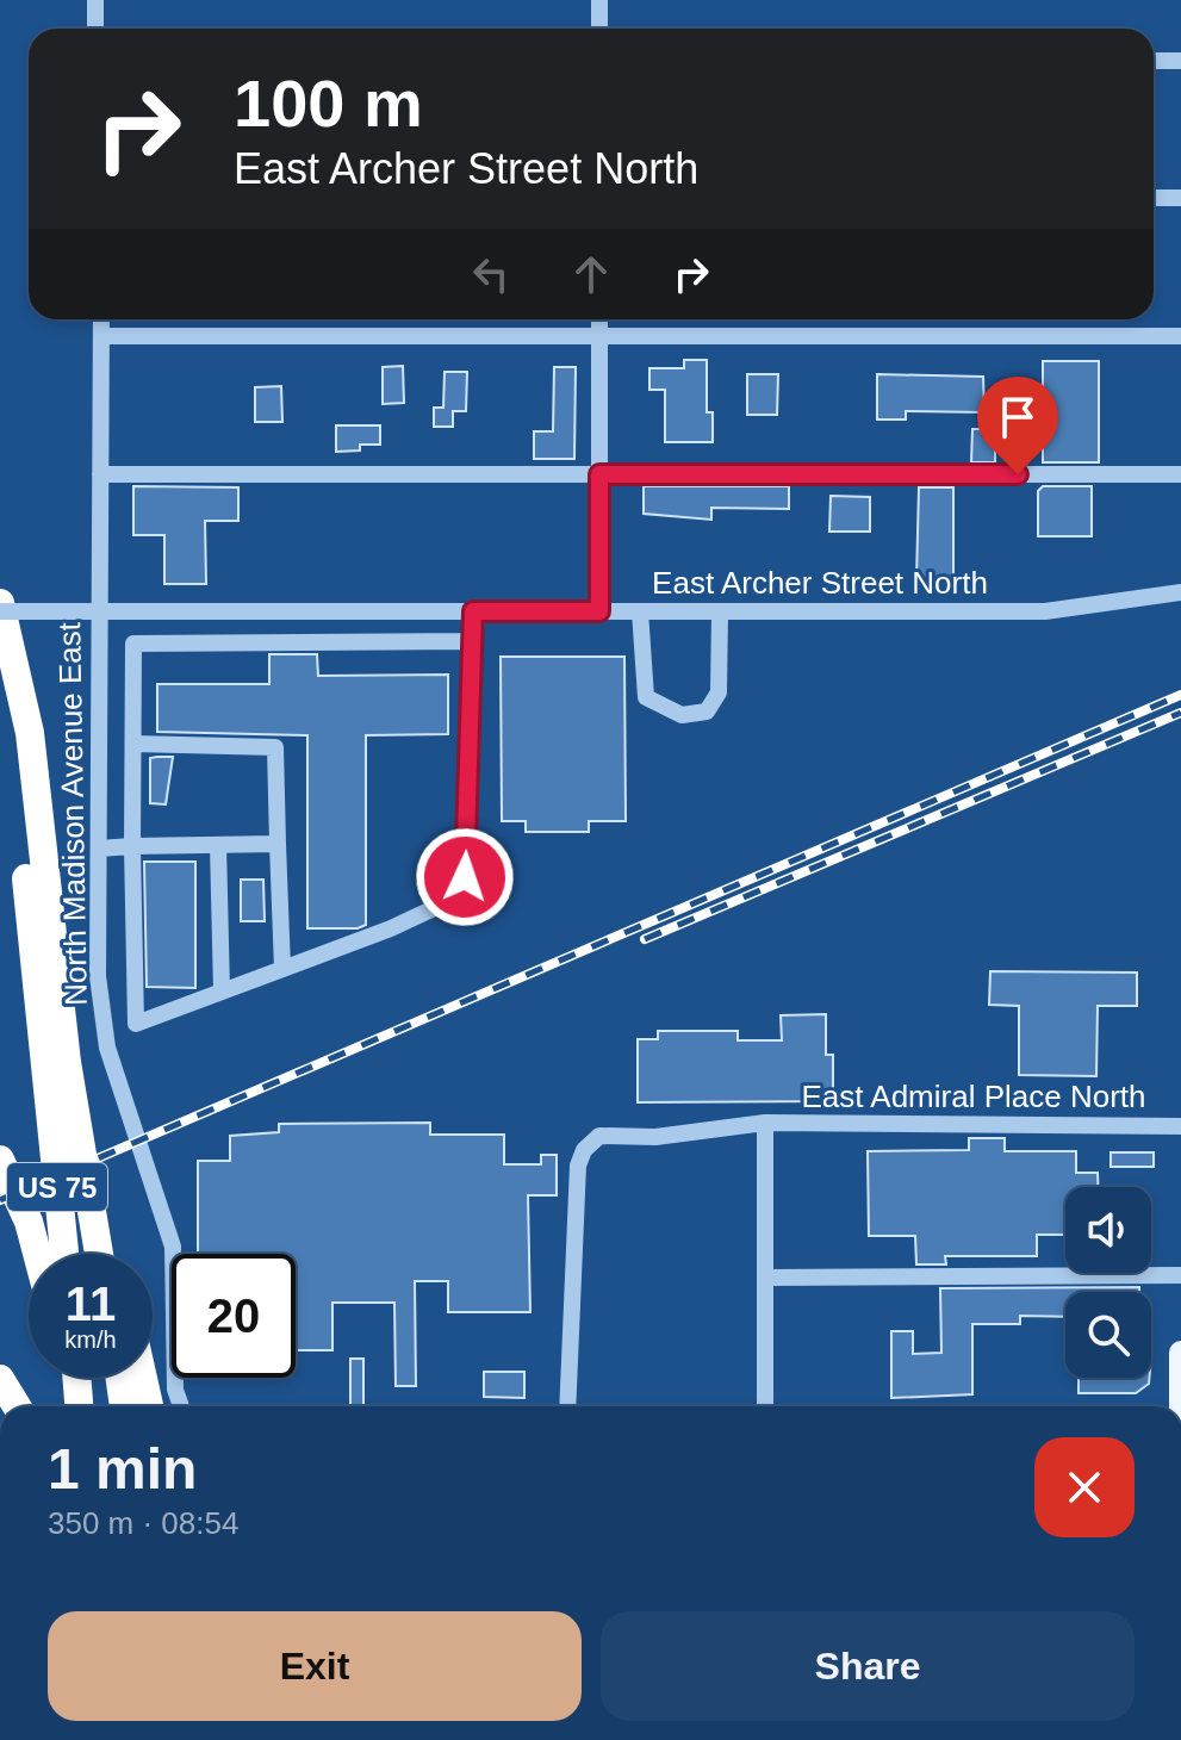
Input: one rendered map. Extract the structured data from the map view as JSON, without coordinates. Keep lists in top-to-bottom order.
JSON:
{
  "streets": {
    "highway": ["US 75"],
    "street": ["East Archer Street North", "North Madison Avenue East", "East Admiral Place North"]
  },
  "crossings": [
    ["East Archer Street North", "North Madison Avenue East"],
    ["East Archer Street North", "US 75"]
  ],
  "page": {
    "turn": ["100 m", "East Archer Street North"],
    "speed": "11 km/h",
    "limit": "20",
    "heading": ["1 min", "350 m · 08:54"],
    "buttons": ["Exit", "Share"]
  }
}
